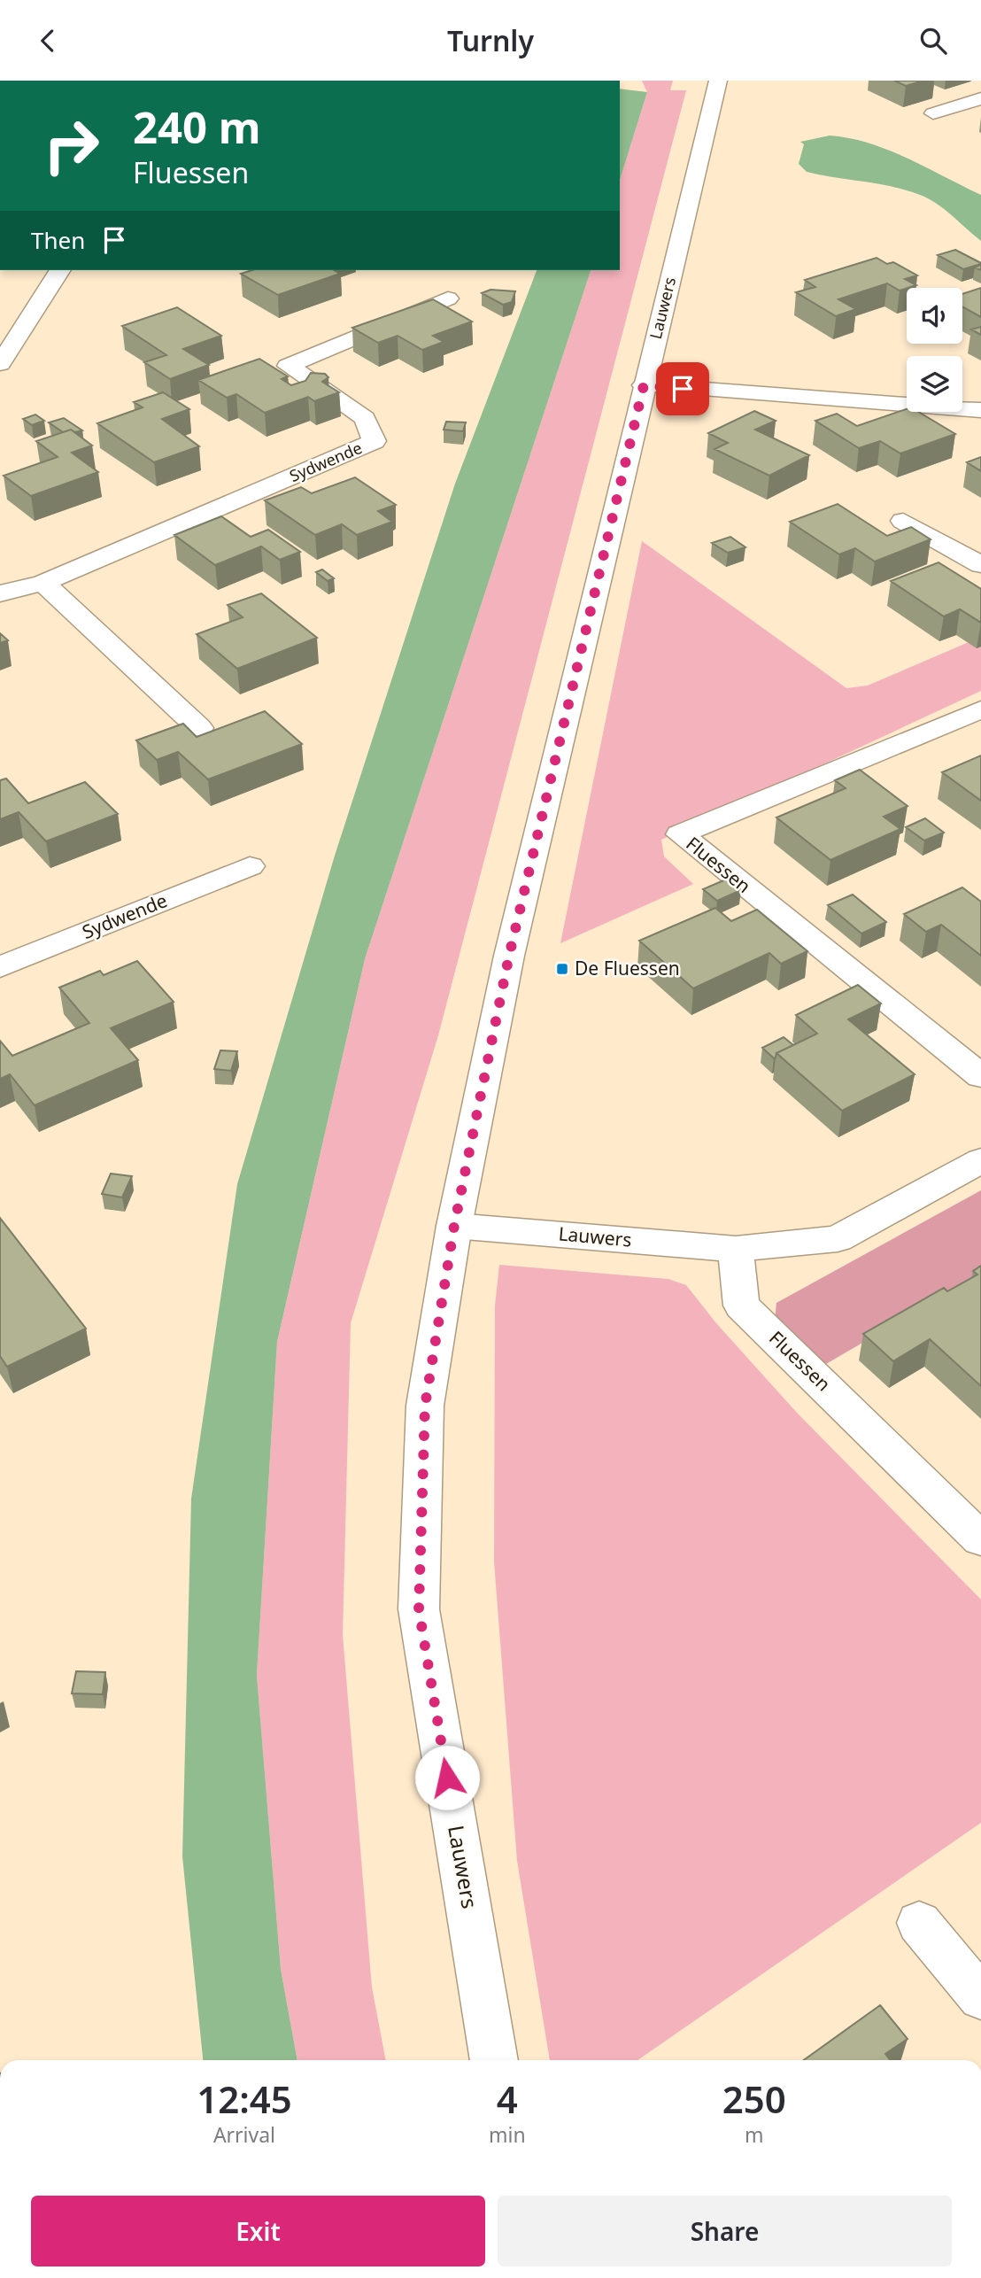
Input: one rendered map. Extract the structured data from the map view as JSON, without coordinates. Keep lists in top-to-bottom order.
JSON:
{
  "streets": {
    "street": ["Lauwers", "Sydwende", "Fluessen"]
  },
  "crossings": [
    ["Lauwers", "Fluessen"]
  ],
  "places": {
    "transit": ["De Fluessen"]
  },
  "page": {
    "header": "Turnly",
    "turn": ["240 m", "Fluessen"],
    "then": "Then",
    "eta": [
      "12:45",
      "Arrival",
      "4",
      "min",
      "250",
      "m"
    ],
    "buttons": ["Exit", "Share"]
  }
}
